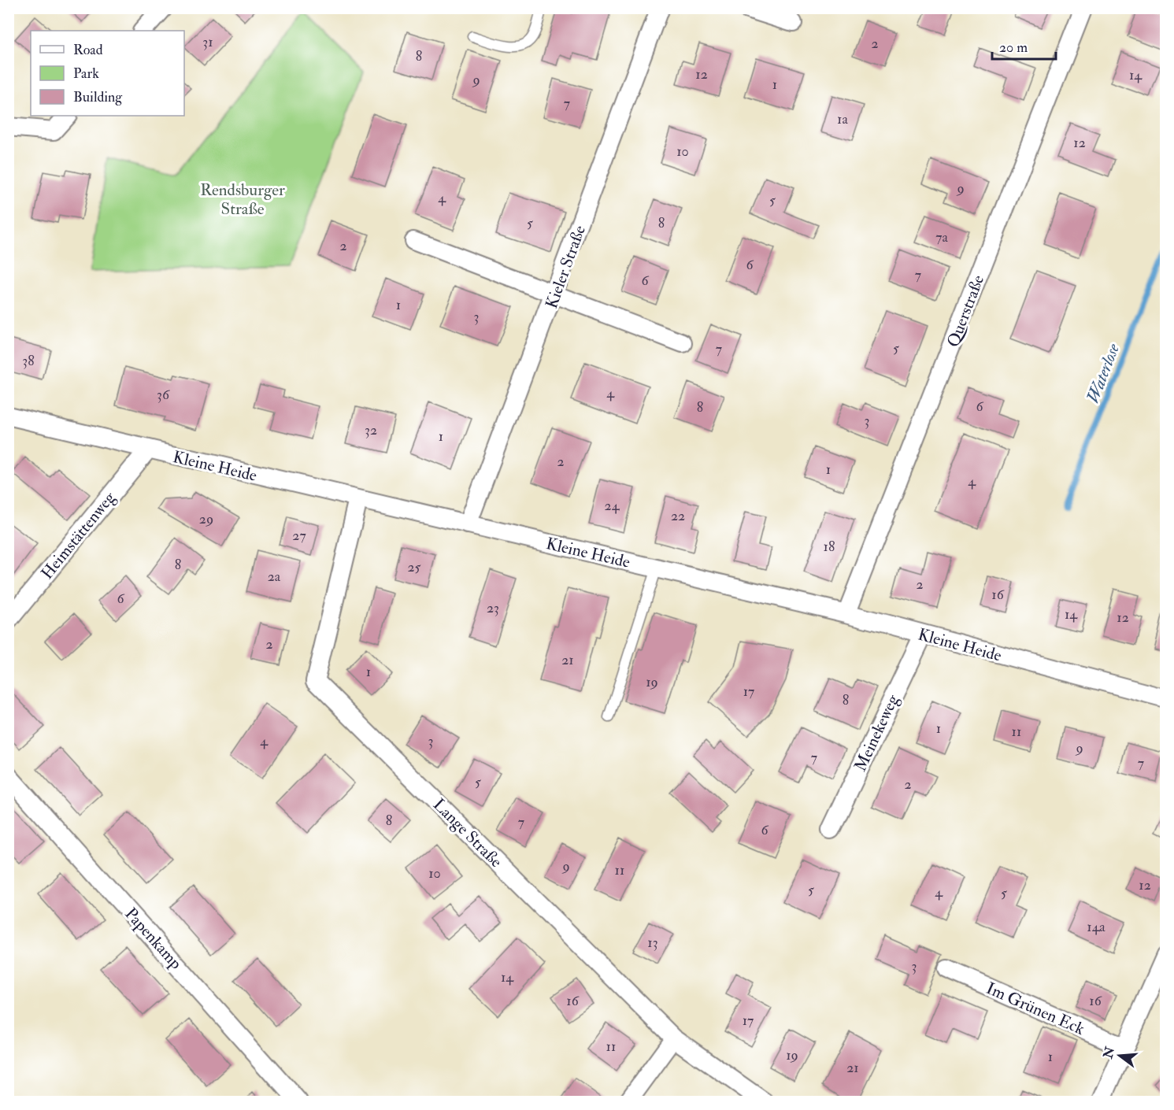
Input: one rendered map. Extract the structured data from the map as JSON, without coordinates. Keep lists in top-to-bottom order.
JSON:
{
  "streets": {
    "street": [
      "Kieler Straße",
      "Querstraße",
      "Kleine Heide",
      "Heimstättenweg",
      "Meinekeweg",
      "Lange Straße",
      "Papenkamp",
      "Im Grünen Eck"
    ]
  },
  "crossings": [
    ["Kieler Straße", "Kleine Heide"],
    ["Querstraße", "Kleine Heide"],
    ["Kleine Heide", "Heimstättenweg"],
    ["Kleine Heide", "Meinekeweg"],
    ["Kleine Heide", "Lange Straße"]
  ],
  "water": ["Waterlose"],
  "parks": ["Rendsburger Straße"],
  "house_numbers": [
    "31",
    "2",
    "8",
    "12",
    "14",
    "9",
    "1",
    "7",
    "1a",
    "12",
    "10",
    "9",
    "4",
    "5",
    "5",
    "8",
    "7a",
    "2",
    "6",
    "7",
    "6",
    "1",
    "3",
    "5",
    "7",
    "38",
    "4",
    "36",
    "6",
    "8",
    "3",
    "32",
    "1",
    "2",
    "1",
    "4",
    "24",
    "22",
    "29",
    "27",
    "18",
    "8",
    "25",
    "2a",
    "2",
    "16",
    "6",
    "23",
    "14",
    "12",
    "2",
    "21",
    "1",
    "19",
    "17",
    "8",
    "1",
    "11",
    "4",
    "3",
    "9",
    "7",
    "7",
    "5",
    "2",
    "8",
    "7",
    "6",
    "9",
    "11",
    "10",
    "12",
    "5",
    "4",
    "5",
    "14a",
    "13",
    "3",
    "14",
    "16",
    "16",
    "17",
    "11",
    "19",
    "1",
    "21"
  ],
  "legend": ["Road", "Park", "Building"],
  "scale_bar": "20 m",
  "north": "left"
}
